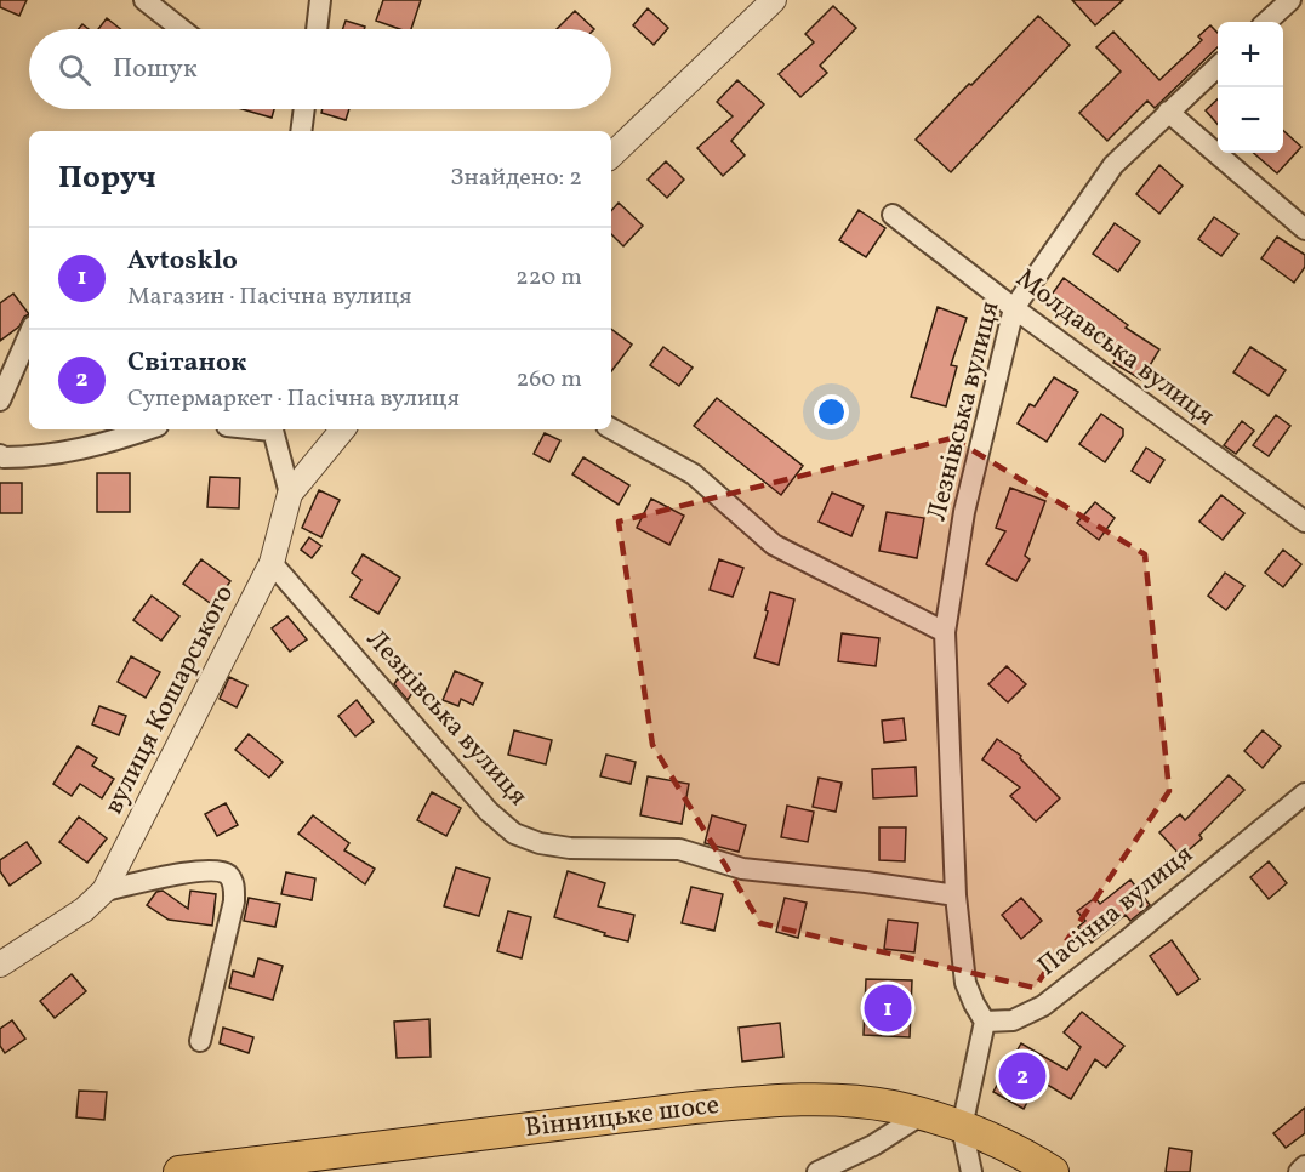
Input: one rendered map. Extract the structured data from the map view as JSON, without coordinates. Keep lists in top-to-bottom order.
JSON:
{
  "streets": {
    "main road": ["Вінницьке шосе"],
    "street": [
      "Молдавська вулиця",
      "Лезнівська вулиця",
      "вулиця Кошарського",
      "Пасічна вулиця"
    ]
  },
  "crossings": [
    ["Молдавська вулиця", "Лезнівська вулиця"],
    ["Лезнівська вулиця", "вулиця Кошарського"],
    ["Лезнівська вулиця", "Пасічна вулиця"]
  ],
  "page": {
    "map_buttons": ["+", "−"],
    "search": "Пошук",
    "heading": ["Поруч", "Знайдено: 2"],
    "list": [
      {
        "mark": "1",
        "name": "Avtosklo",
        "note": "Магазин · Пасічна вулиця",
        "value": "220 m"
      },
      {
        "mark": "2",
        "name": "Світанок",
        "note": "Супермаркет · Пасічна вулиця",
        "value": "260 m"
      }
    ],
    "pins": ["1", "2"]
  }
}
